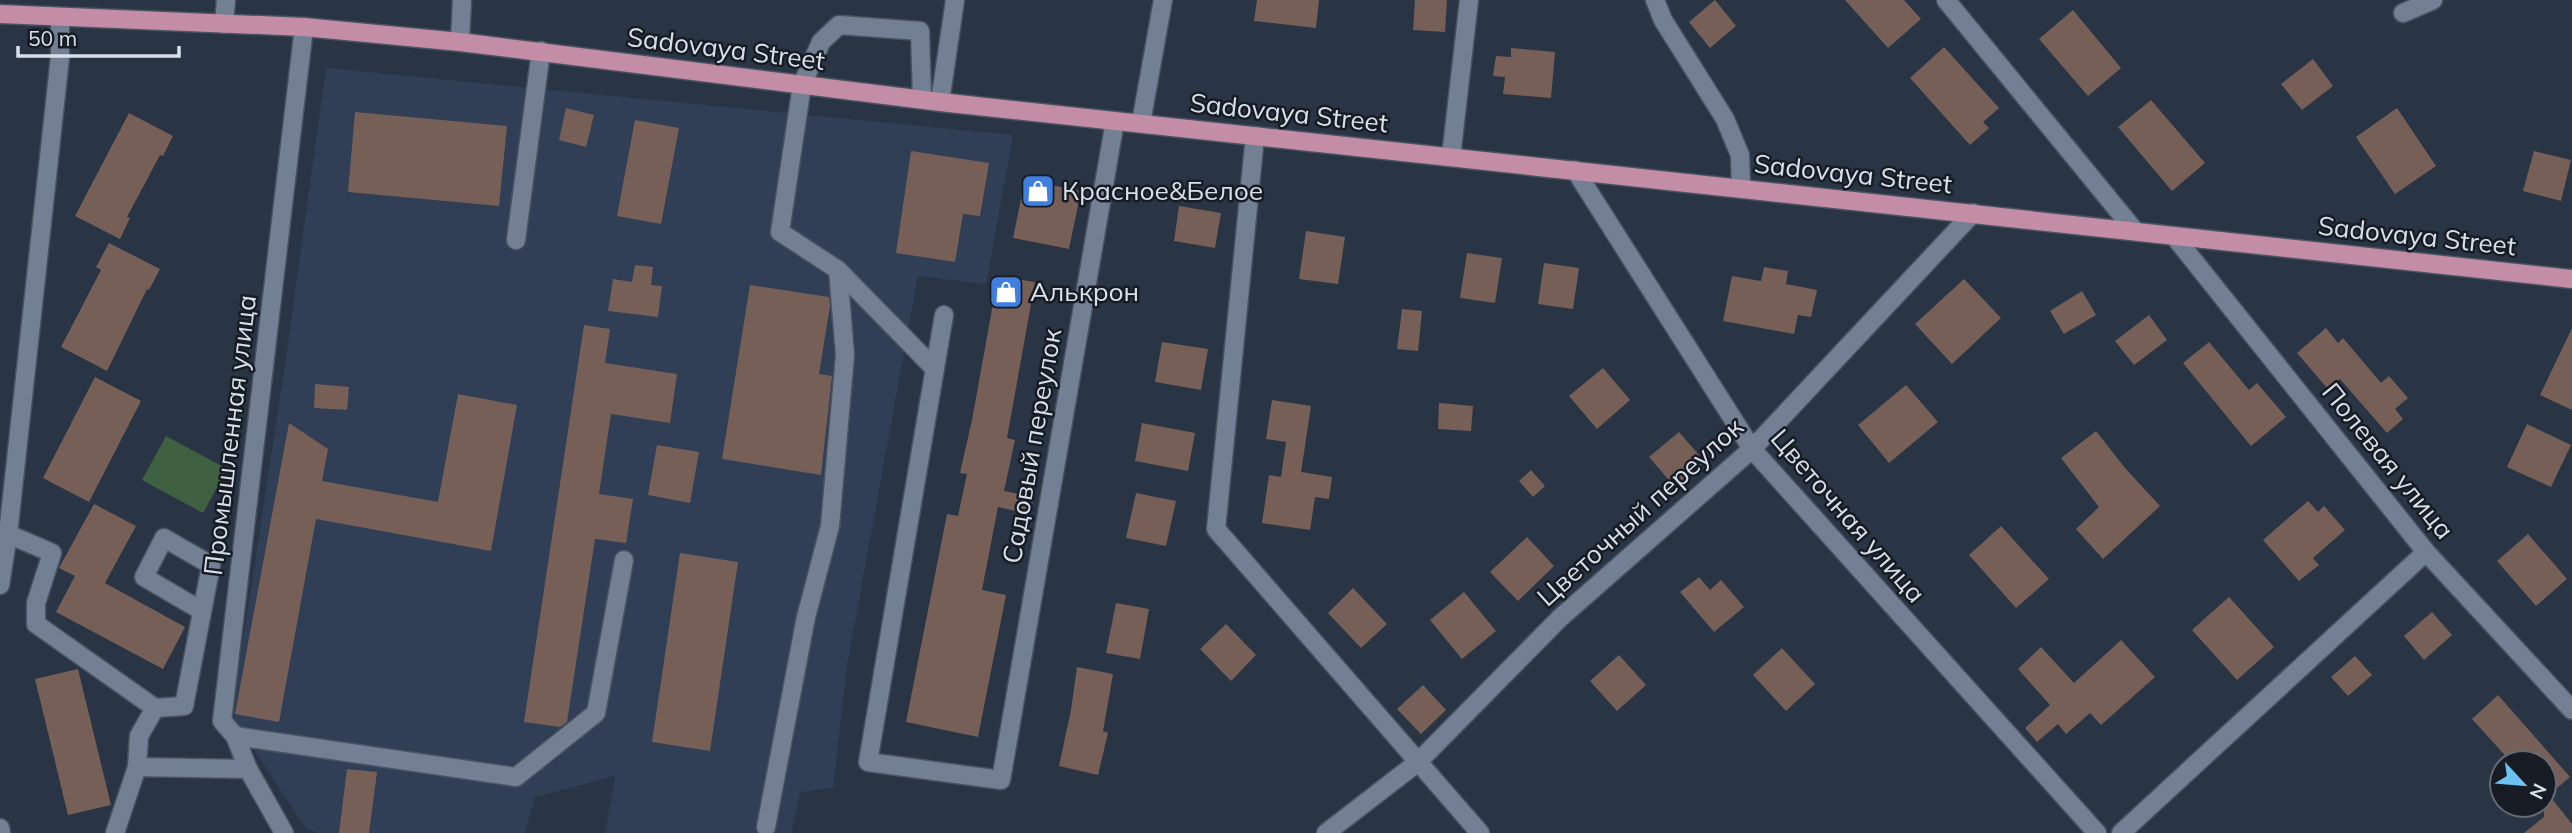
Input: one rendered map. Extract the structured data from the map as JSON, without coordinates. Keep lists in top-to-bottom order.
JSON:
{
  "streets": {
    "main road": ["Sadovaya Street"],
    "street": [
      "Промышленная улица",
      "Садовый переулок",
      "Полевая улица",
      "Цветочный переулок",
      "Цветочная улица"
    ]
  },
  "crossings": [
    ["Sadovaya Street", "Промышленная улица"],
    ["Sadovaya Street", "Садовый переулок"],
    ["Sadovaya Street", "Полевая улица"],
    ["Sadovaya Street", "Цветочный переулок"],
    ["Sadovaya Street", "Цветочная улица"],
    ["Цветочный переулок", "Цветочная улица"]
  ],
  "places": {
    "shop": ["Красное&Белое", "Алькрон"]
  },
  "scale_bar": "50 m",
  "north": "bottom right"
}
